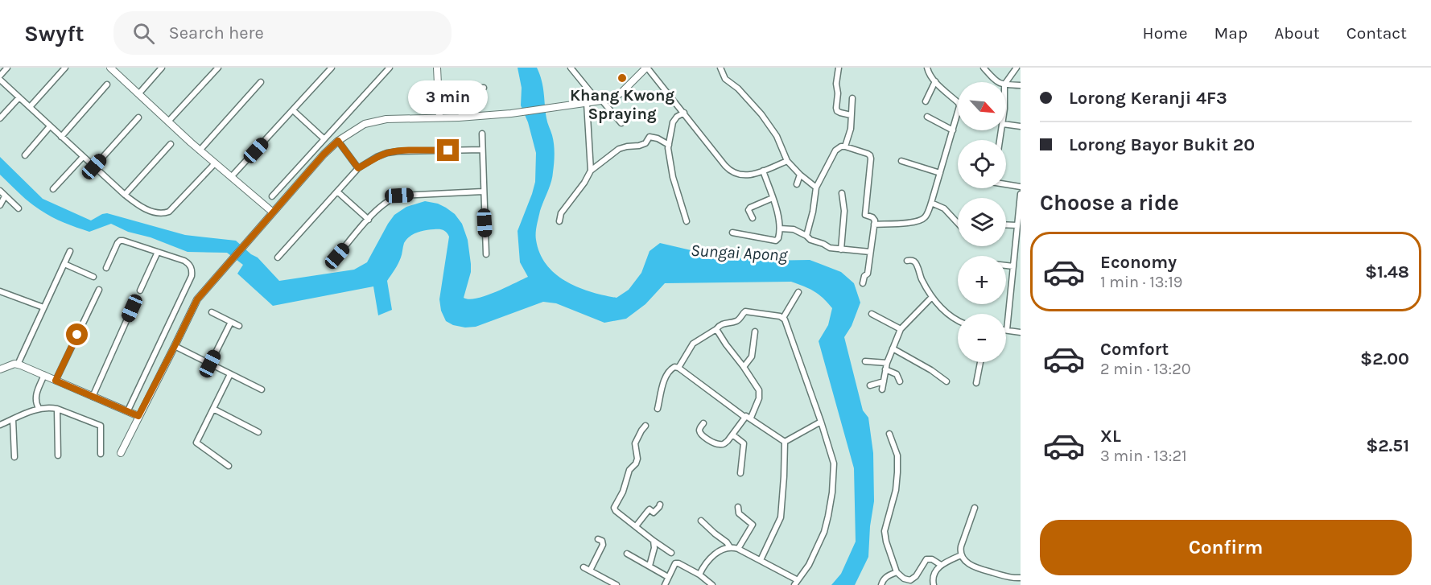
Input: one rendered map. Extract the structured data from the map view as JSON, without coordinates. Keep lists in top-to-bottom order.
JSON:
{
  "water": ["Sungai Apong"],
  "places": ["Khang Kwong Spraying"],
  "north": "bottom right",
  "page": {
    "header": "Swyft",
    "search": "Search here",
    "nav": [
      "Home",
      "Map",
      "About",
      "Contact"
    ],
    "banner": ["Lorong Keranji 4F3", "Lorong Bayor Bukit 20"],
    "bubble": "3 min",
    "map_buttons": ["+", "−"],
    "heading": "Choose a ride",
    "list": [
      {
        "name": "Economy",
        "note": "1 min · 13:19",
        "value": "$1.48"
      },
      {
        "name": "Comfort",
        "note": "2 min · 13:20",
        "value": "$2.00"
      },
      {
        "name": "XL",
        "note": "3 min · 13:21",
        "value": "$2.51"
      }
    ],
    "buttons": "Confirm"
  }
}
